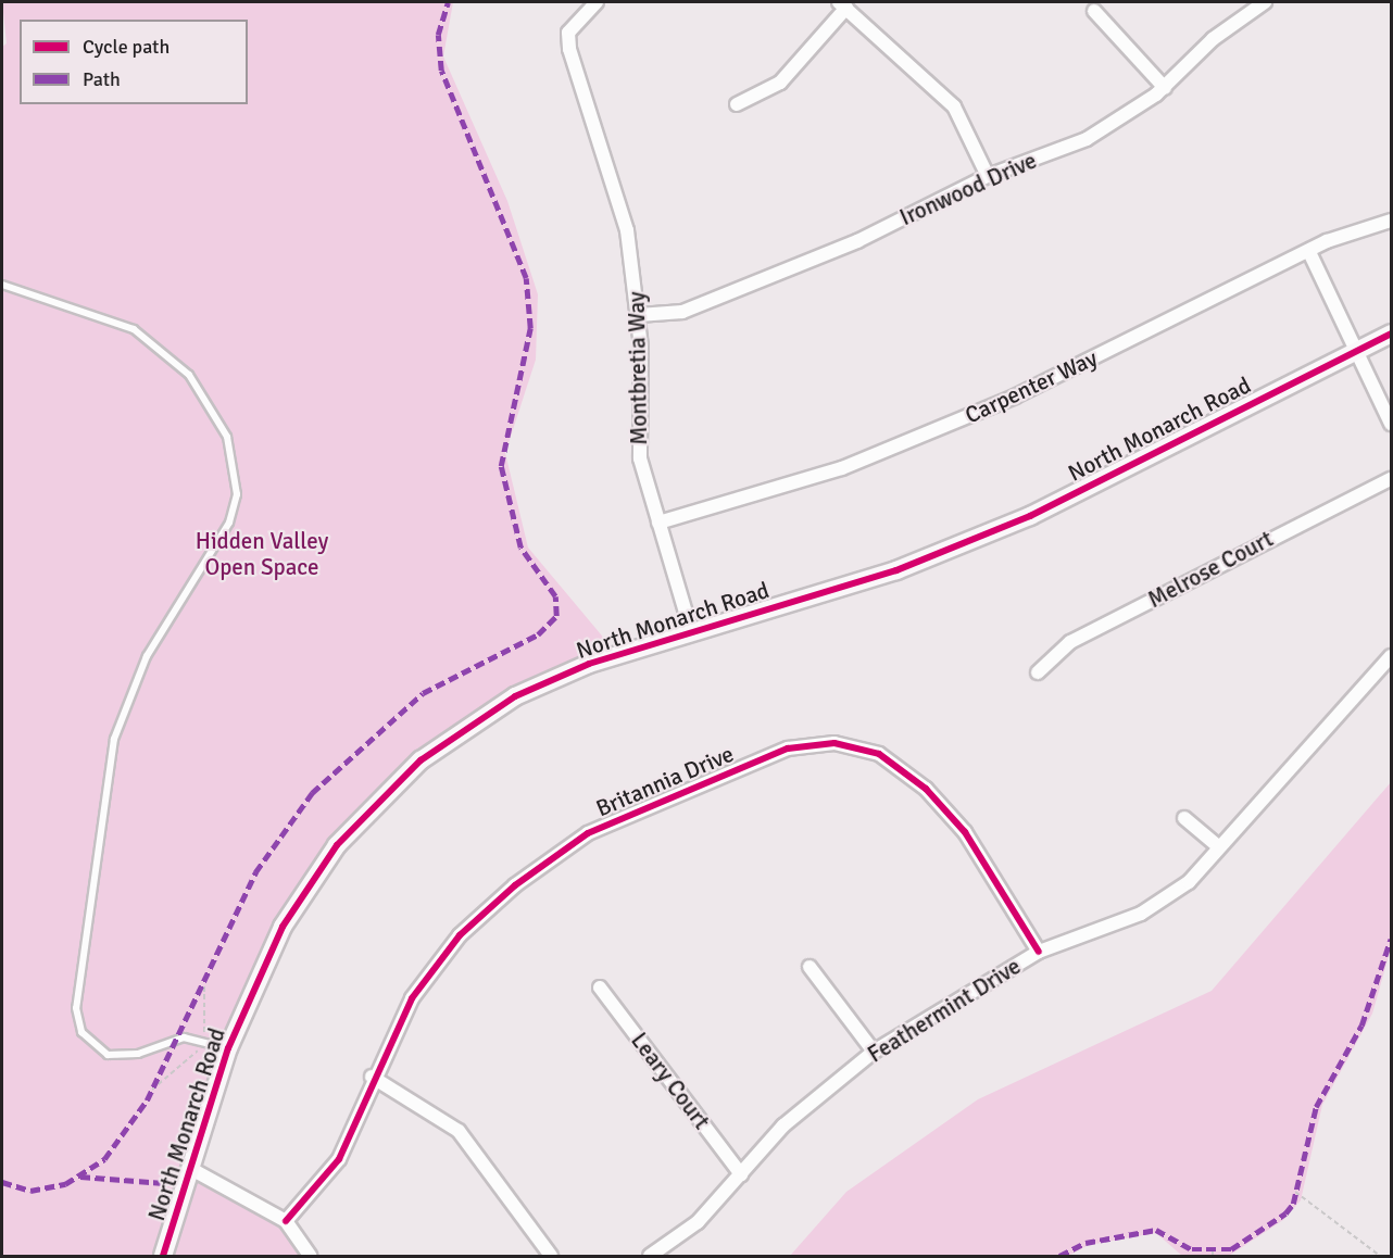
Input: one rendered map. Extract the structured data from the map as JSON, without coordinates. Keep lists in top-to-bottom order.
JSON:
{
  "streets": {
    "street": [
      "Ironwood Drive",
      "Montbretia Way",
      "Carpenter Way",
      "North Monarch Road",
      "Melrose Court",
      "Britannia Drive",
      "Feathermint Drive",
      "Leary Court"
    ]
  },
  "crossings": [
    ["Ironwood Drive", "Montbretia Way"],
    ["Montbretia Way", "Carpenter Way"],
    ["Montbretia Way", "North Monarch Road"],
    ["Britannia Drive", "Feathermint Drive"],
    ["Feathermint Drive", "Leary Court"]
  ],
  "parks": ["Hidden Valley Open Space"],
  "legend": ["Cycle path", "Path"]
}
